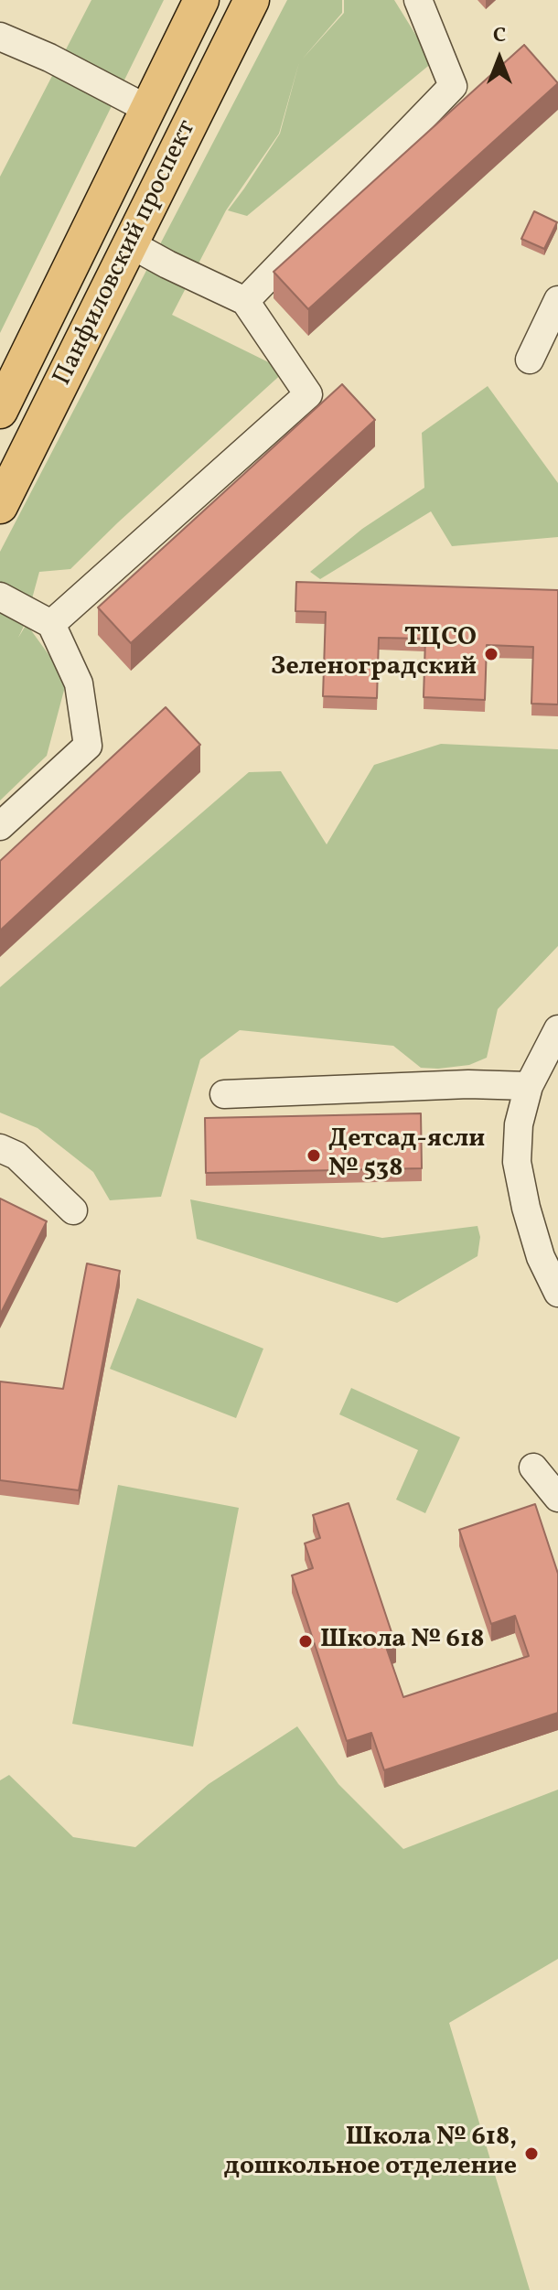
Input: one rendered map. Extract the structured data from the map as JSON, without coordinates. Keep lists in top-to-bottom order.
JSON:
{
  "streets": {
    "main road": ["Панфиловский проспект"]
  },
  "places": [
    "ТЦСО Зеленоградский",
    "Детсад-ясли № 538",
    "Школа № 618",
    "Школа № 618, дошкольное отделение"
  ],
  "north": "top"
}
